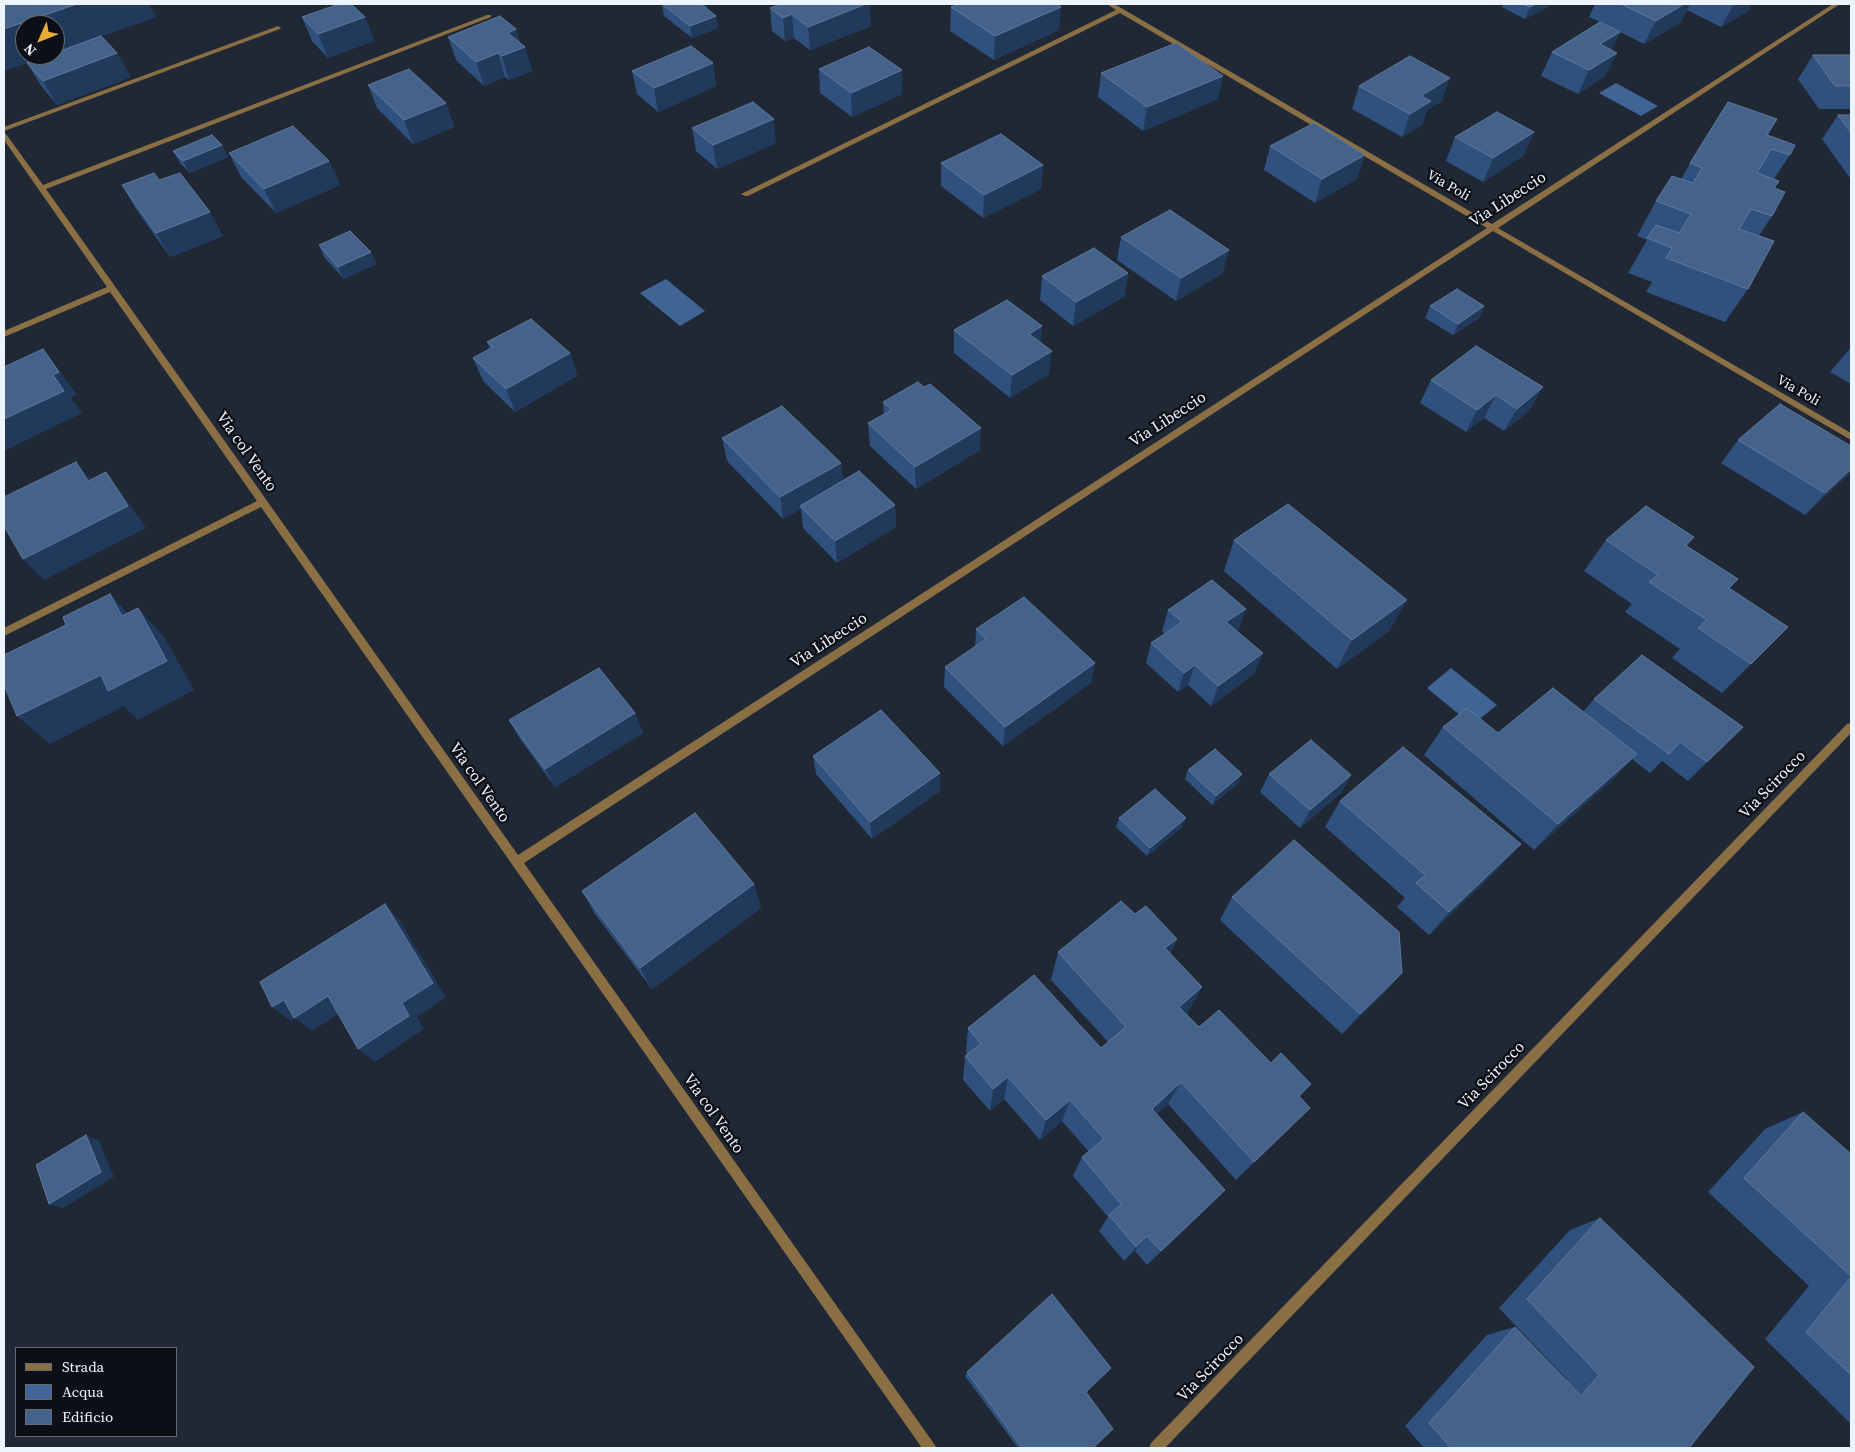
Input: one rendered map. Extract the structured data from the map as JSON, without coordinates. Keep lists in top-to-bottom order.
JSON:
{
  "streets": {
    "street": [
      "Via Poli",
      "Via Libeccio",
      "Via col Vento",
      "Via Scirocco"
    ]
  },
  "crossings": [
    ["Via Poli", "Via Libeccio"],
    ["Via Libeccio", "Via col Vento"]
  ],
  "legend": ["Strada", "Acqua", "Edificio"],
  "north": "bottom left"
}
